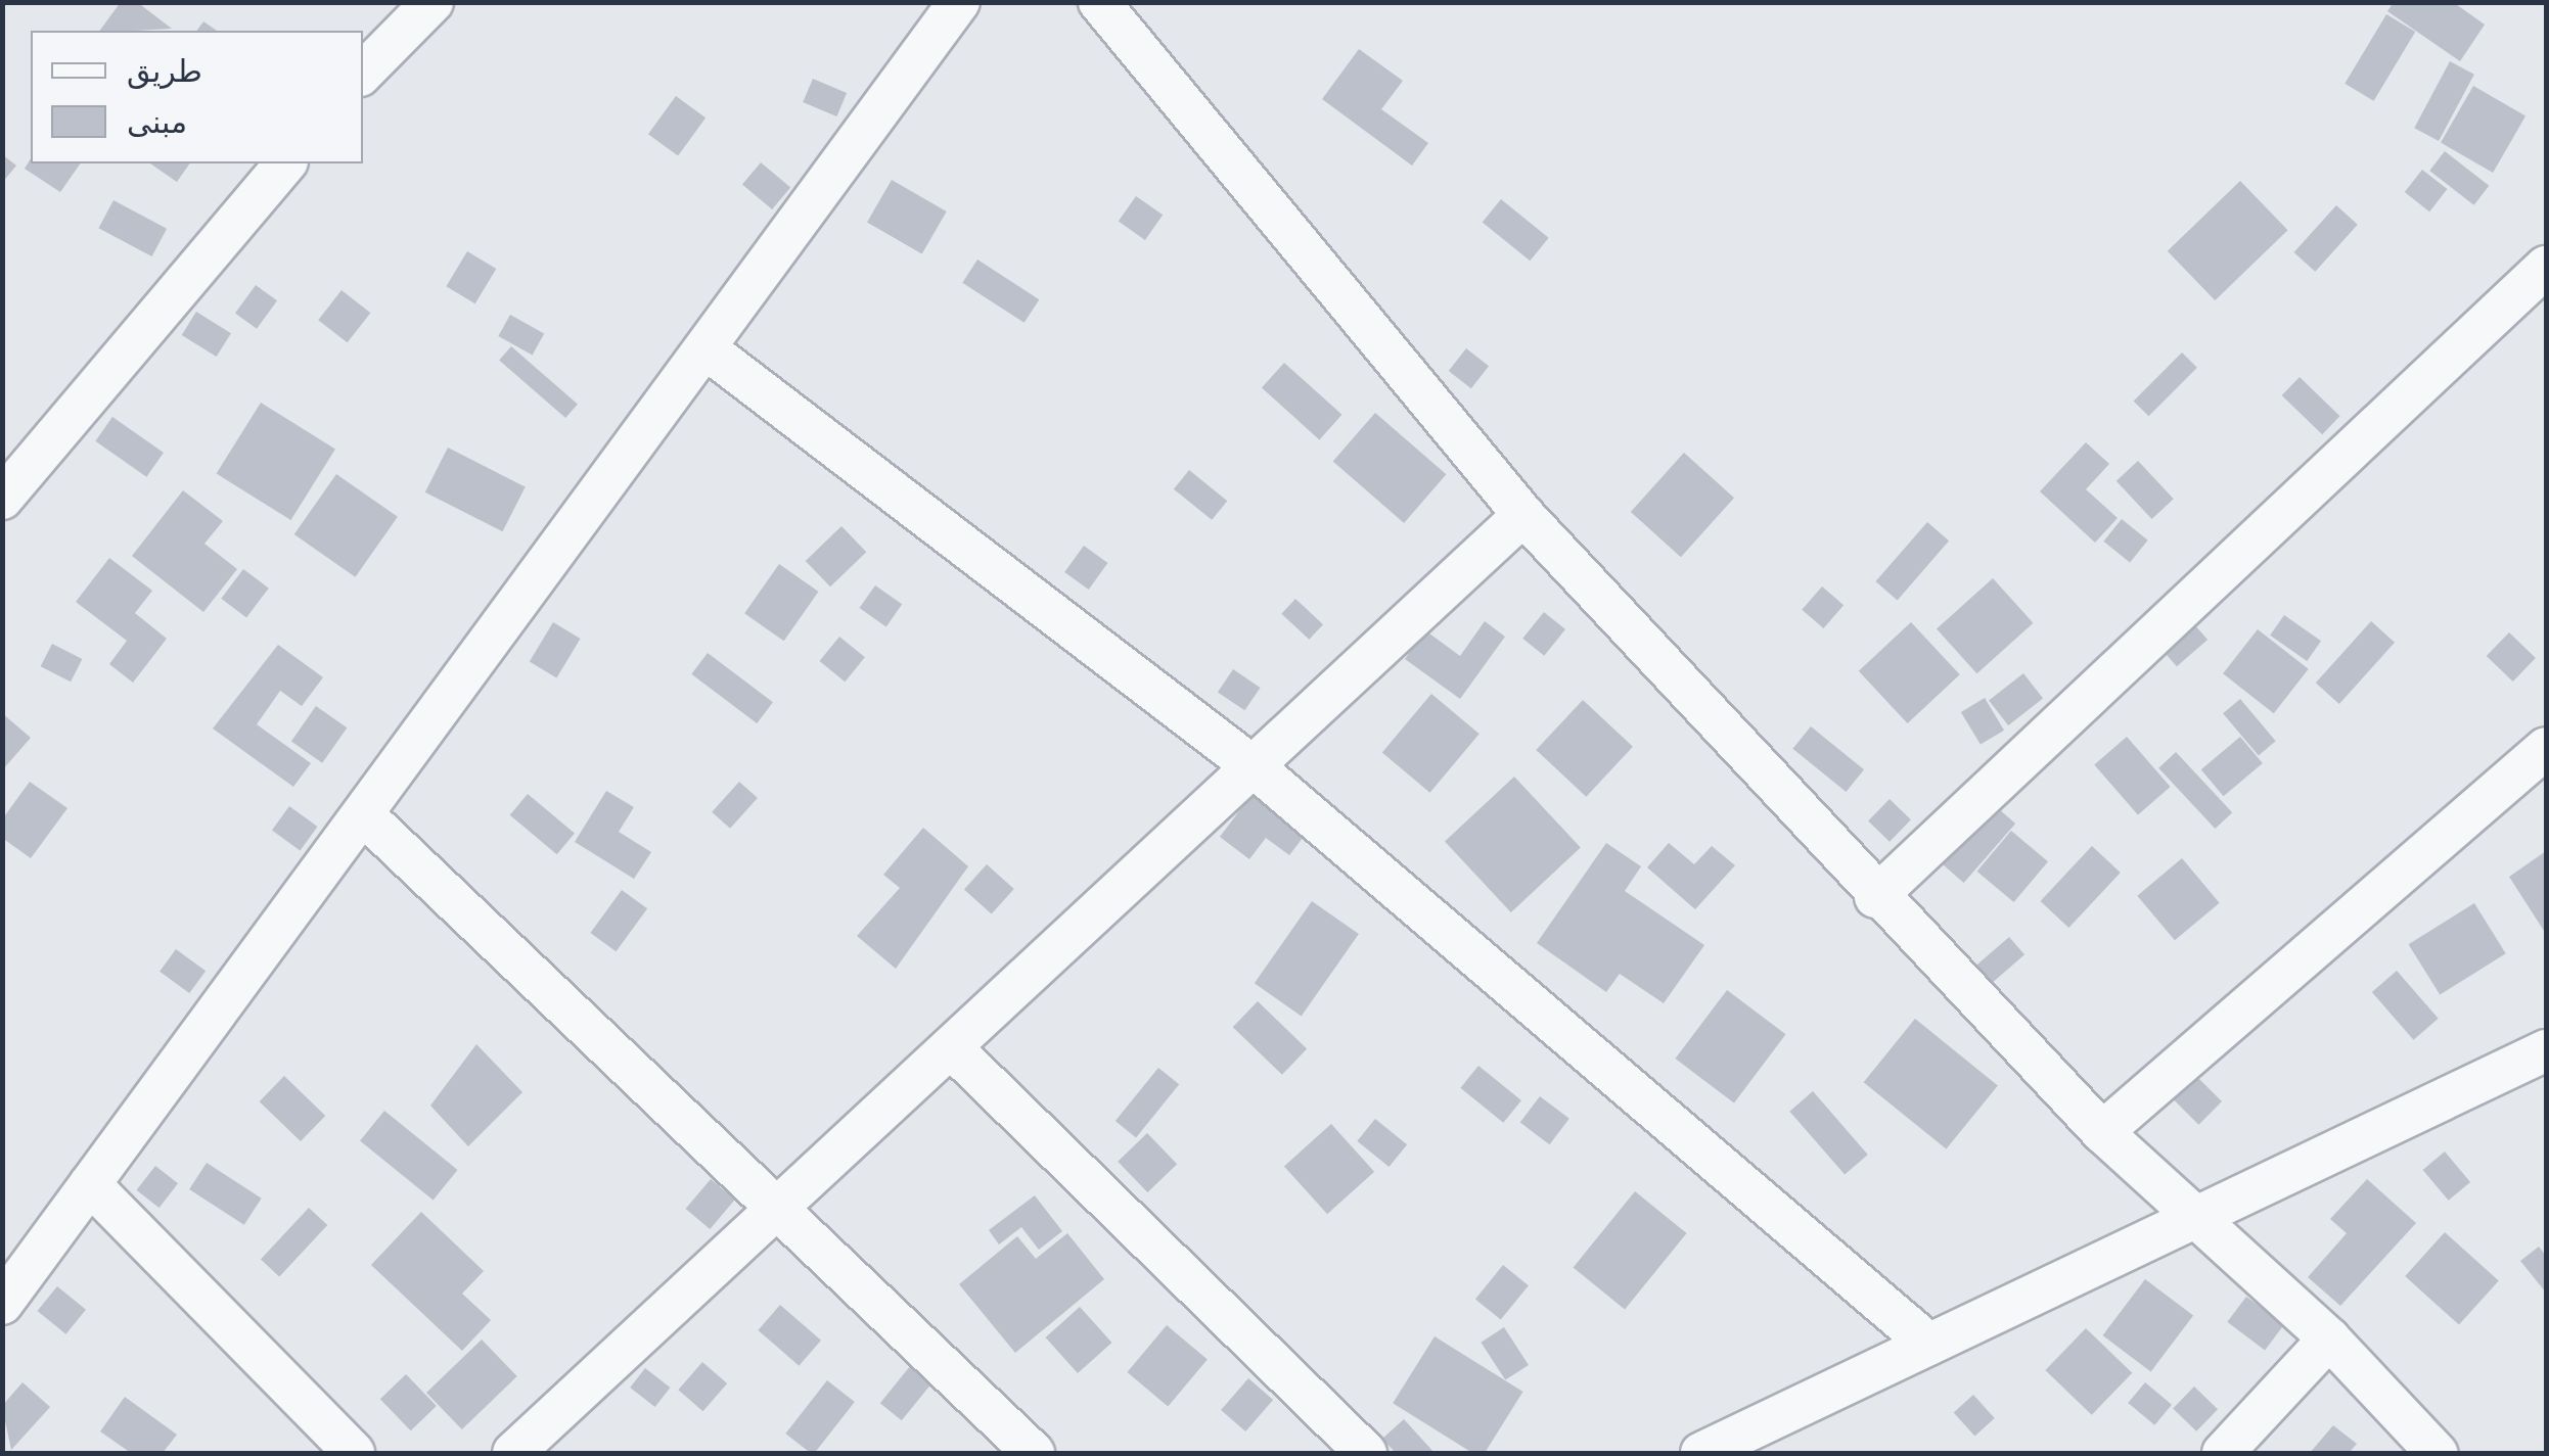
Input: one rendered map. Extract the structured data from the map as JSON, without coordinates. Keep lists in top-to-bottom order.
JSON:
{
  "legend": ["طريق", "مبنى"]
}
